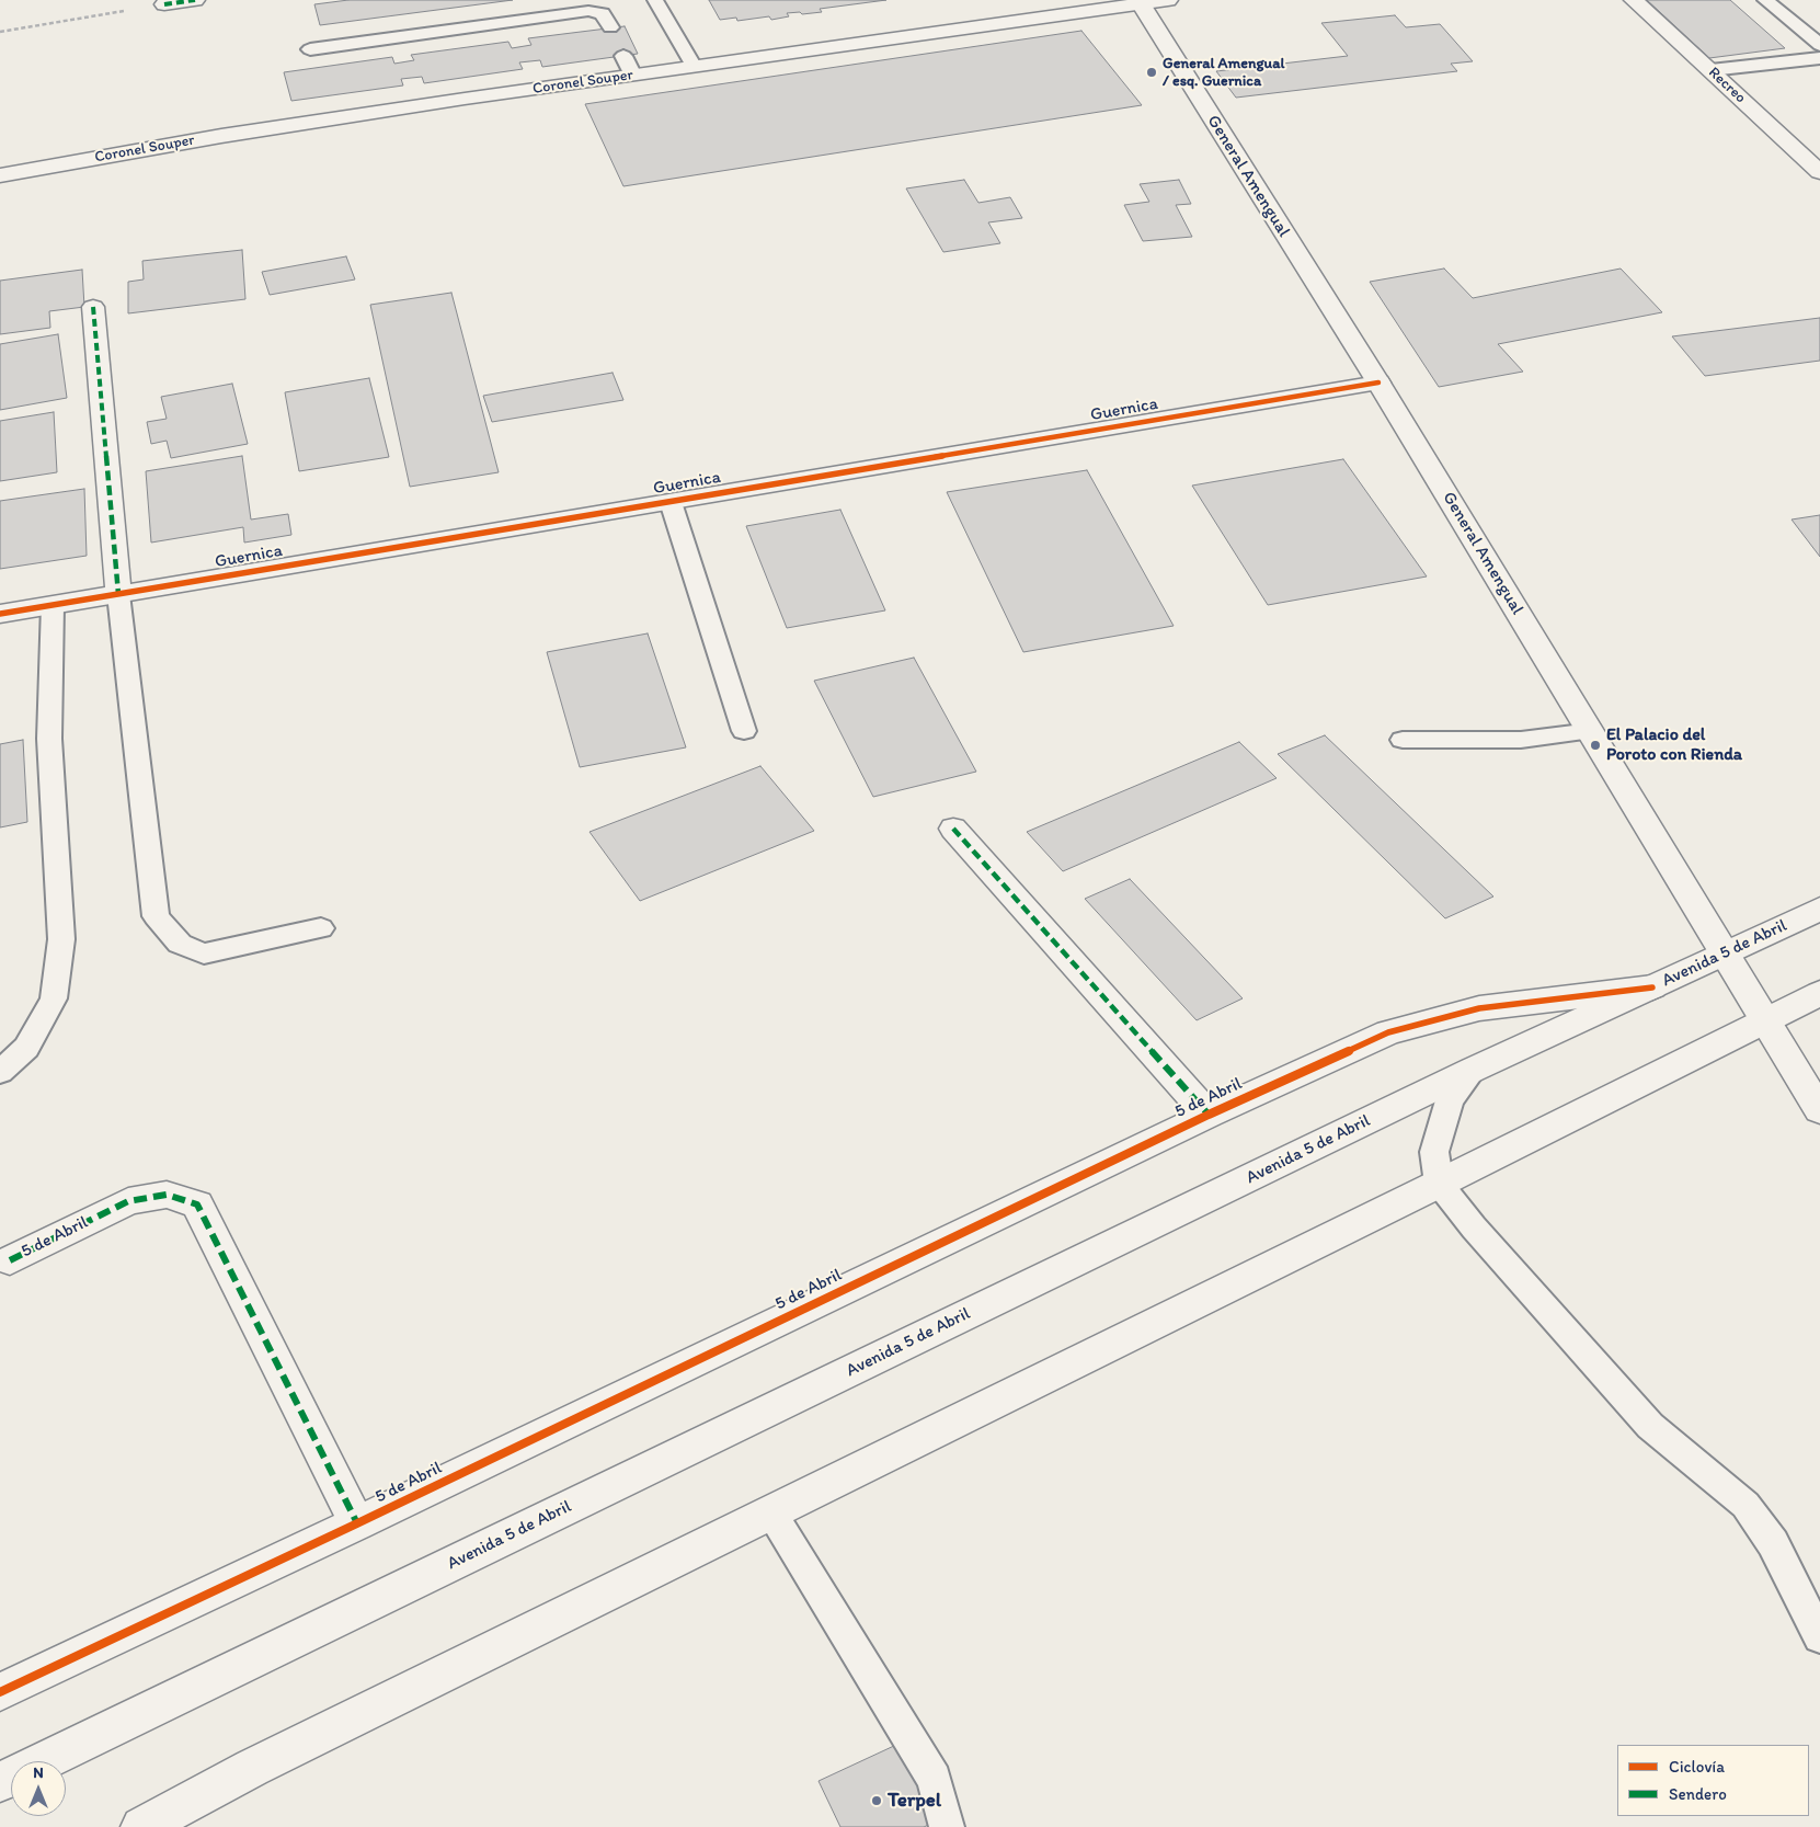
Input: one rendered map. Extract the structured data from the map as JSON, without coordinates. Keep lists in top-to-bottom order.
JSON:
{
  "streets": {
    "street": [
      "Coronel Souper",
      "Recreo",
      "General Amengual",
      "Guernica",
      "Avenida 5 de Abril",
      "5 de Abril"
    ]
  },
  "crossings": [
    ["Coronel Souper", "General Amengual"],
    ["General Amengual", "Guernica"],
    ["General Amengual", "Avenida 5 de Abril"],
    ["Avenida 5 de Abril", "5 de Abril"]
  ],
  "places": ["General Amengual / esq. Guernica", "El Palacio del Poroto con Rienda", "Terpel"],
  "legend": ["Ciclovía", "Sendero"],
  "north": "top"
}
